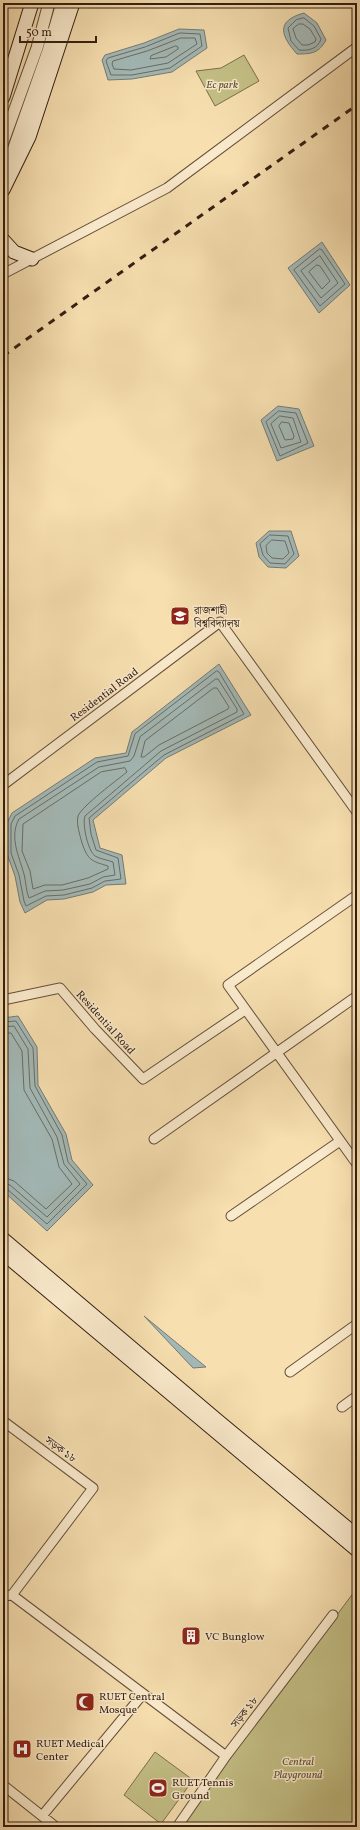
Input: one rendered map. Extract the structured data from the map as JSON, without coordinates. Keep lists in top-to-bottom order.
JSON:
{
  "streets": {
    "street": ["Residential Road", "সড়ক ১৮"]
  },
  "parks": ["Ec park", "Central Playground"],
  "places": {
    "school or university": ["রাজশাহী বিশ্ববিদ্যালয়"],
    "building": ["VC Bunglow"],
    "mosque": ["RUET Central Mosque"],
    "hospital": ["RUET Medical Center"],
    "sports": ["RUET Tennis Ground"]
  },
  "scale_bar": "50 m"
}
